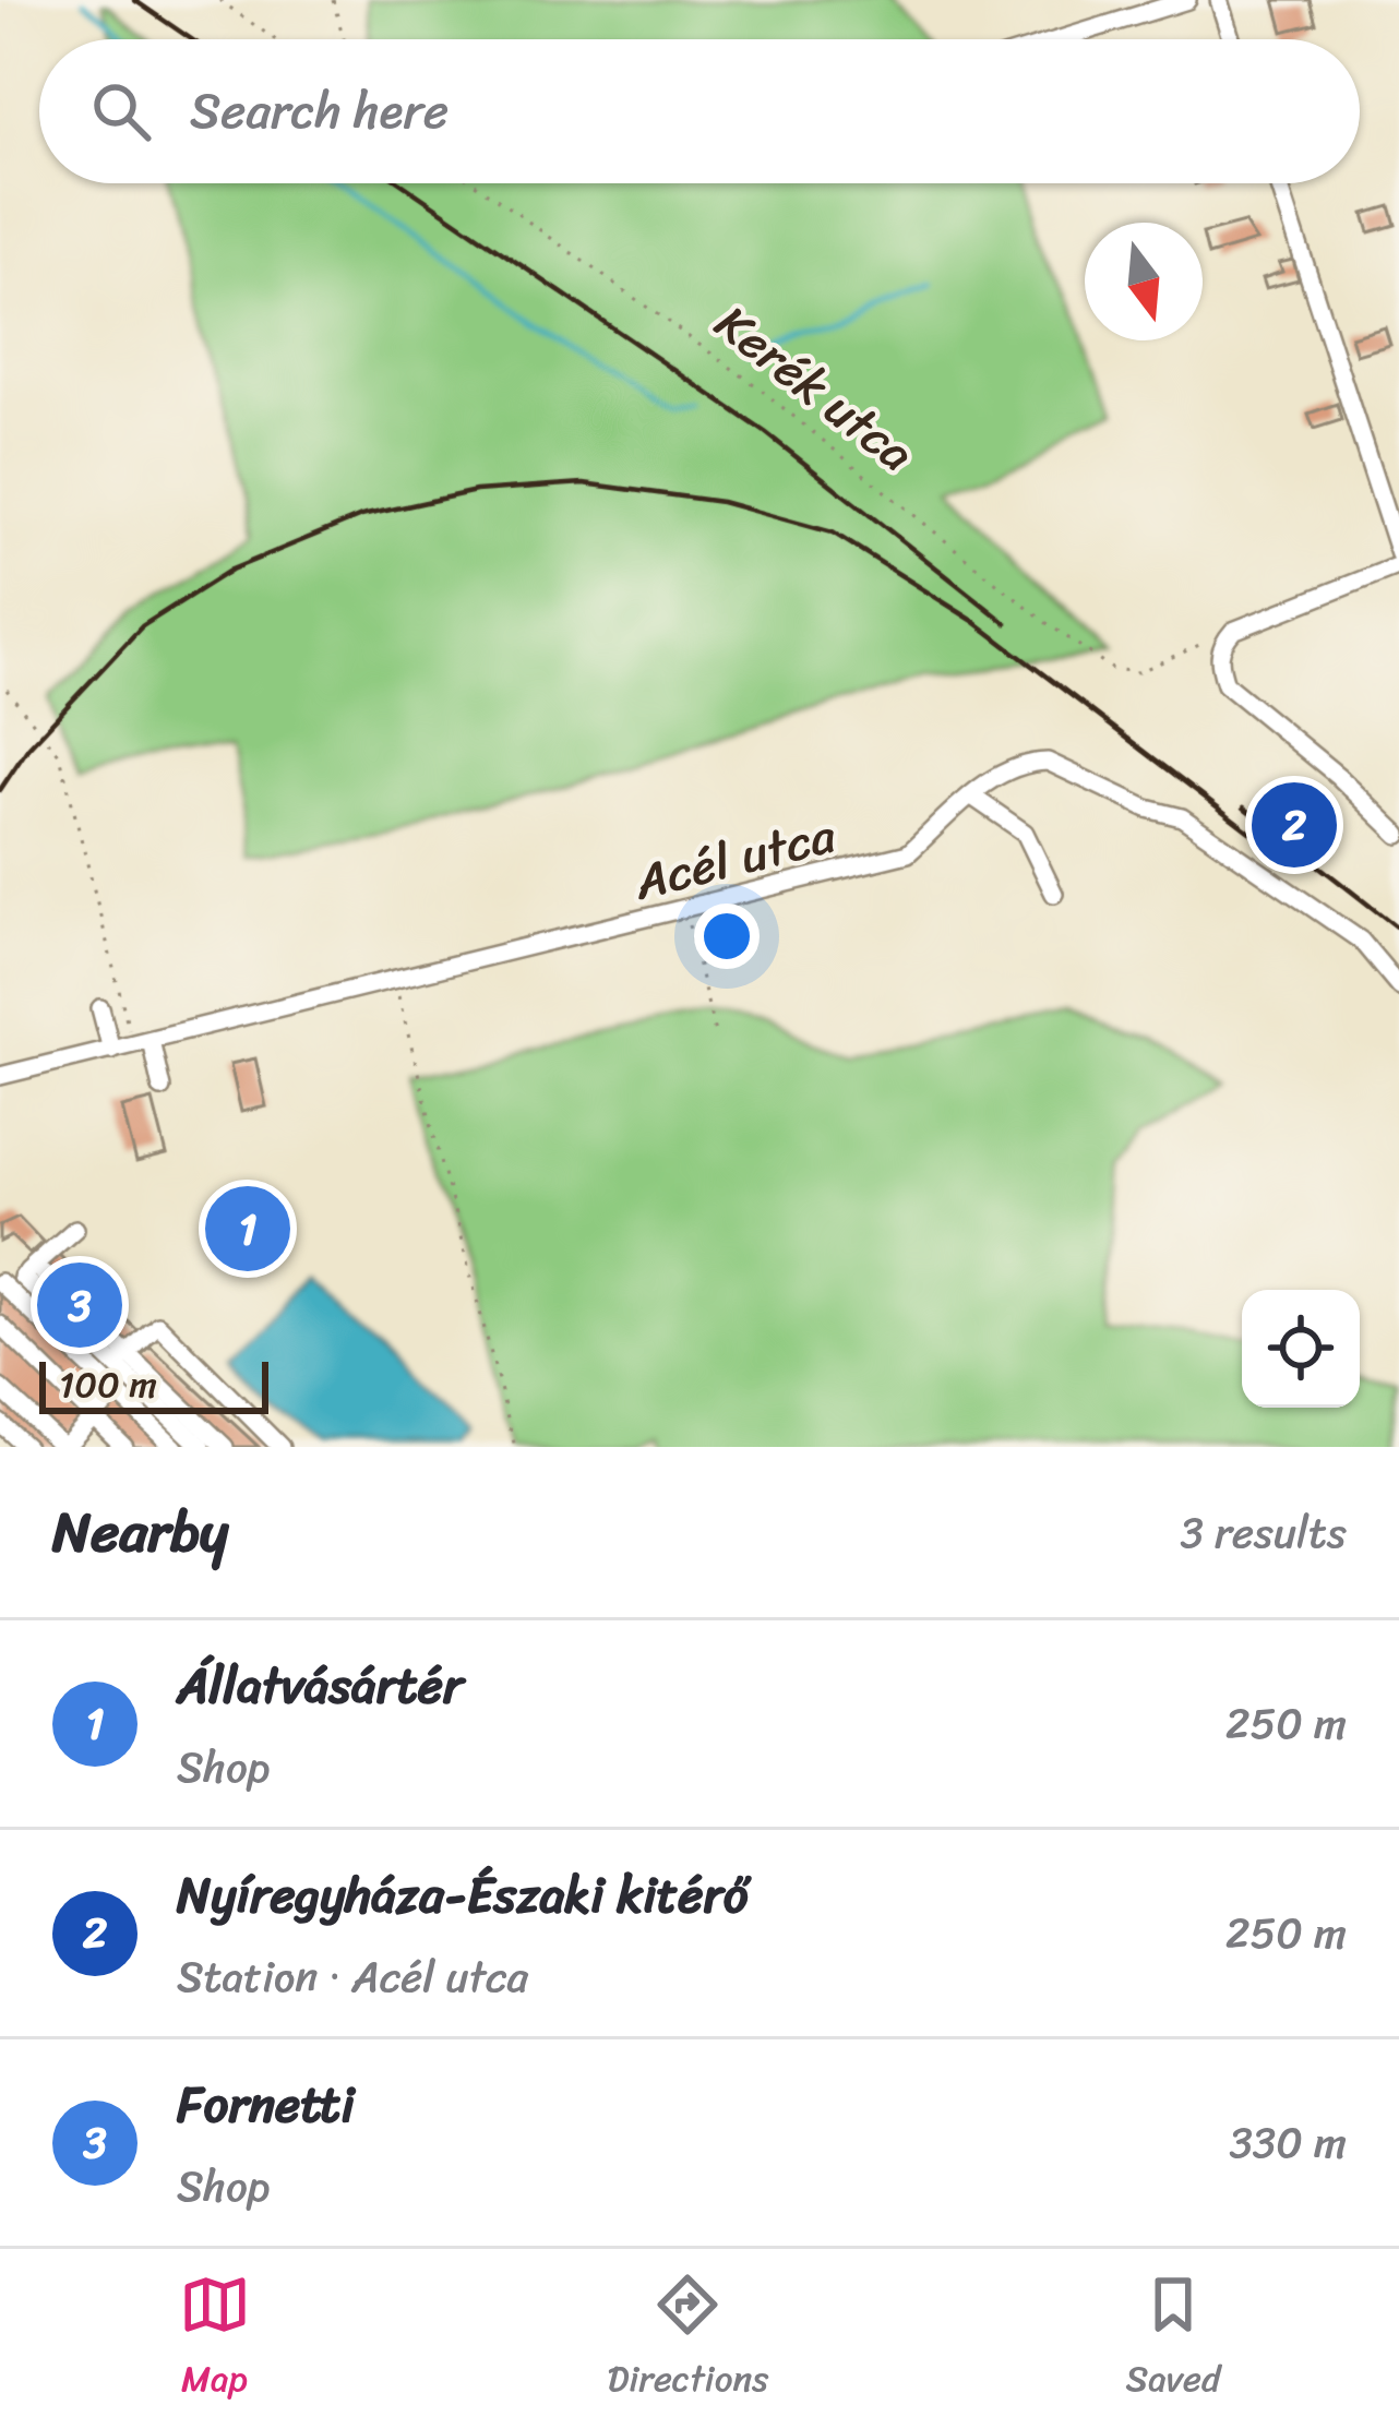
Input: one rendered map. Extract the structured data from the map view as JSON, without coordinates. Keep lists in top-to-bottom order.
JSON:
{
  "streets": {
    "street": ["Acél utca"],
    "path": ["Kerék utca"]
  },
  "scale_bar": "100 m",
  "north": "bottom",
  "page": {
    "search": "Search here",
    "pins": ["2", "1", "3"],
    "scale": "100 m",
    "heading": ["Nearby", "3 results"],
    "list": [
      {
        "mark": "1",
        "name": "Állatvásártér",
        "note": "Shop",
        "value": "250 m"
      },
      {
        "mark": "2",
        "name": "Nyíregyháza-Északi kitérő",
        "note": "Station · Acél utca",
        "value": "250 m"
      },
      {
        "mark": "3",
        "name": "Fornetti",
        "note": "Shop",
        "value": "330 m"
      }
    ],
    "nav": ["Map", "Directions", "Saved"]
  }
}
